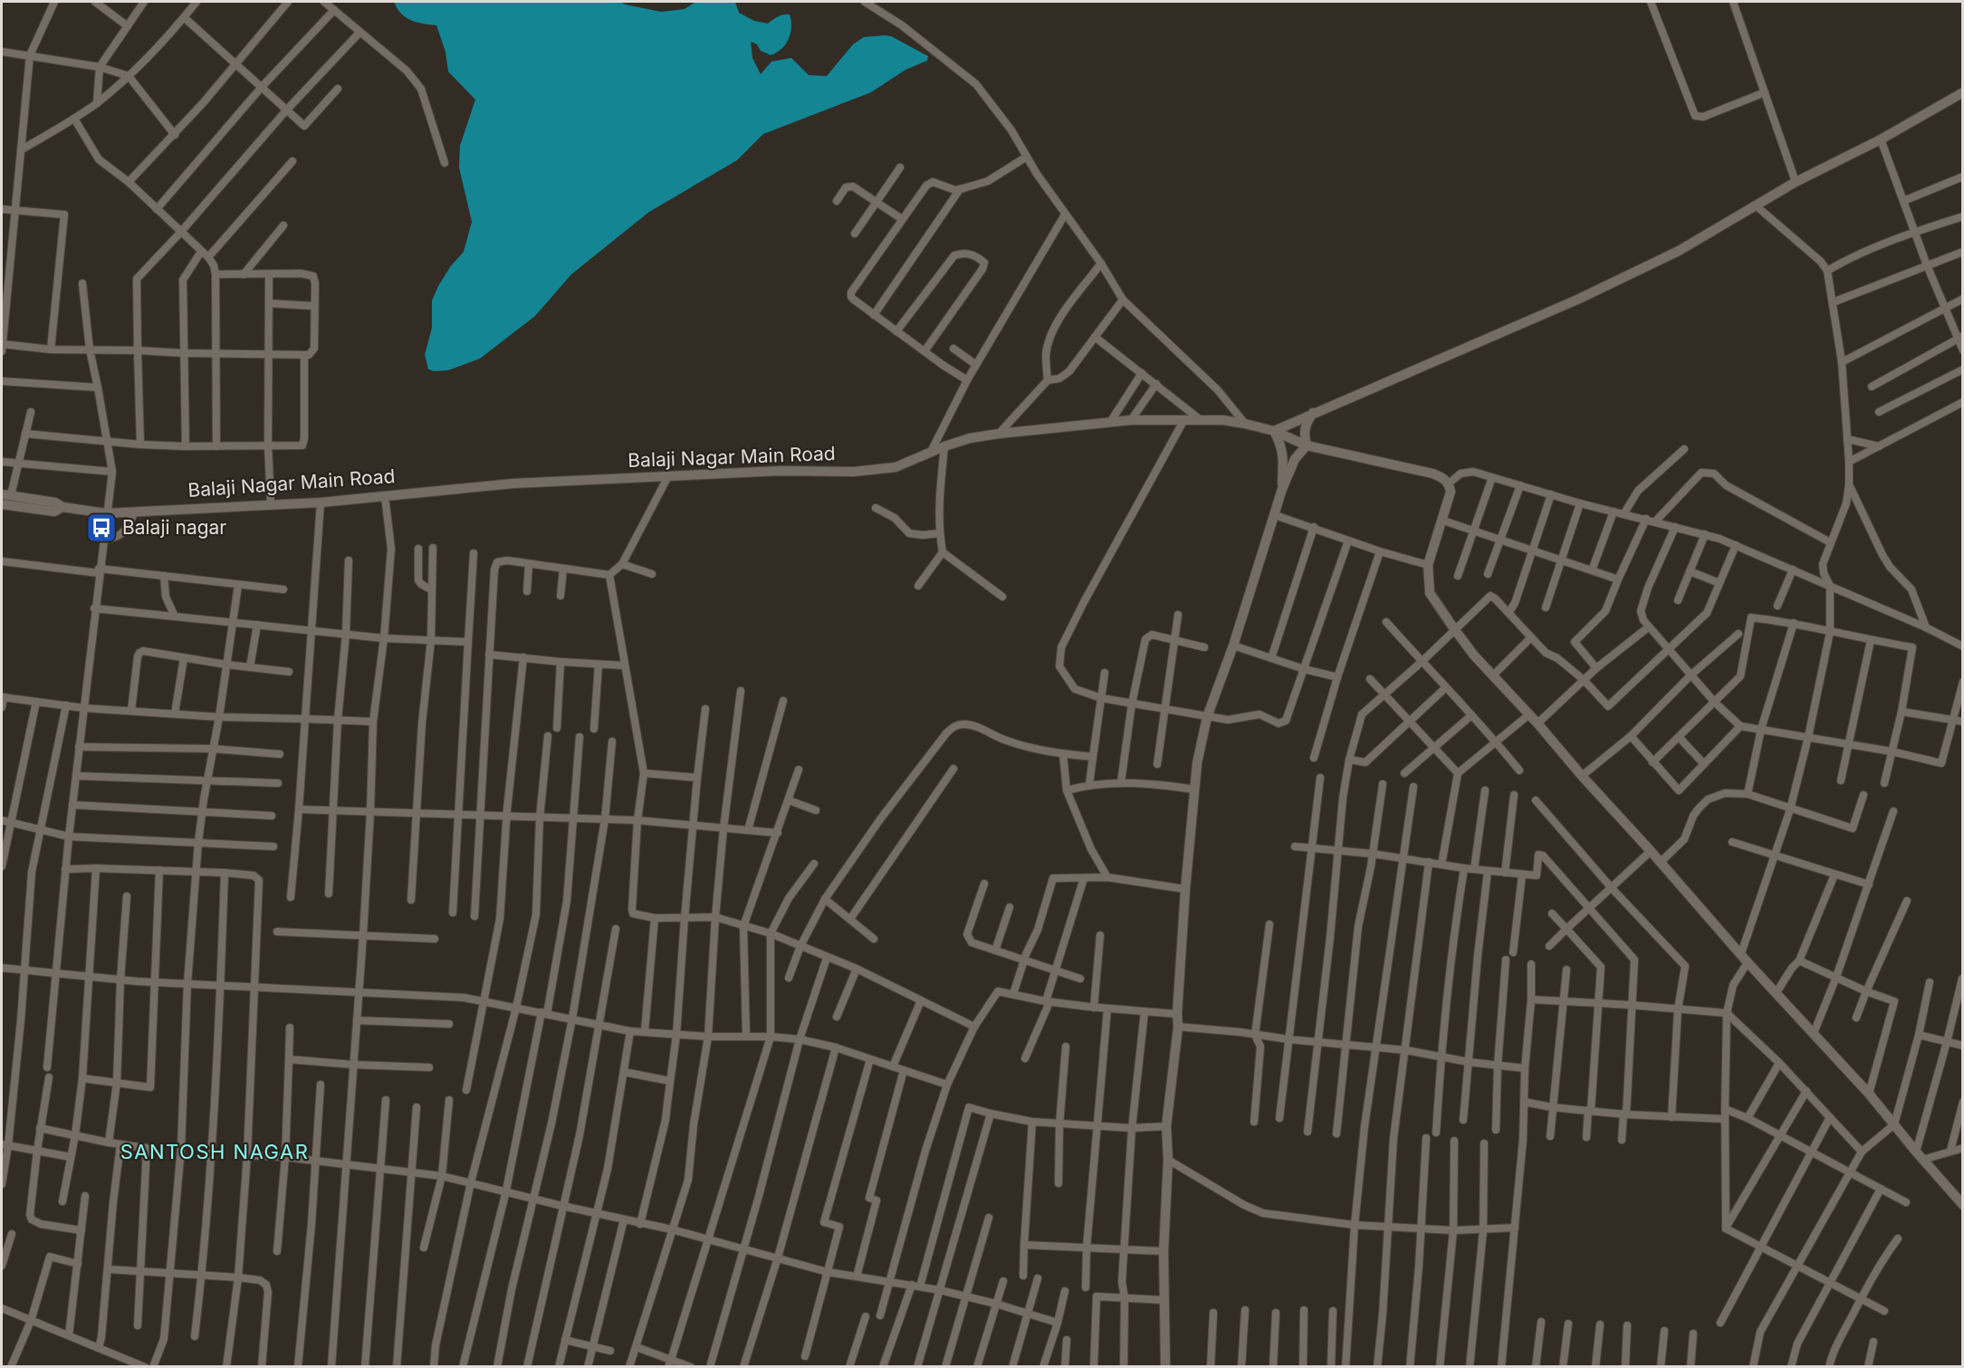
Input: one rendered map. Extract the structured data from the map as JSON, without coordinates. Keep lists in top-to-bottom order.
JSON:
{
  "streets": {
    "street": ["Balaji Nagar Main Road"]
  },
  "districts": ["SANTOSH NAGAR"],
  "places": {
    "bus stop": ["Balaji nagar"]
  }
}
